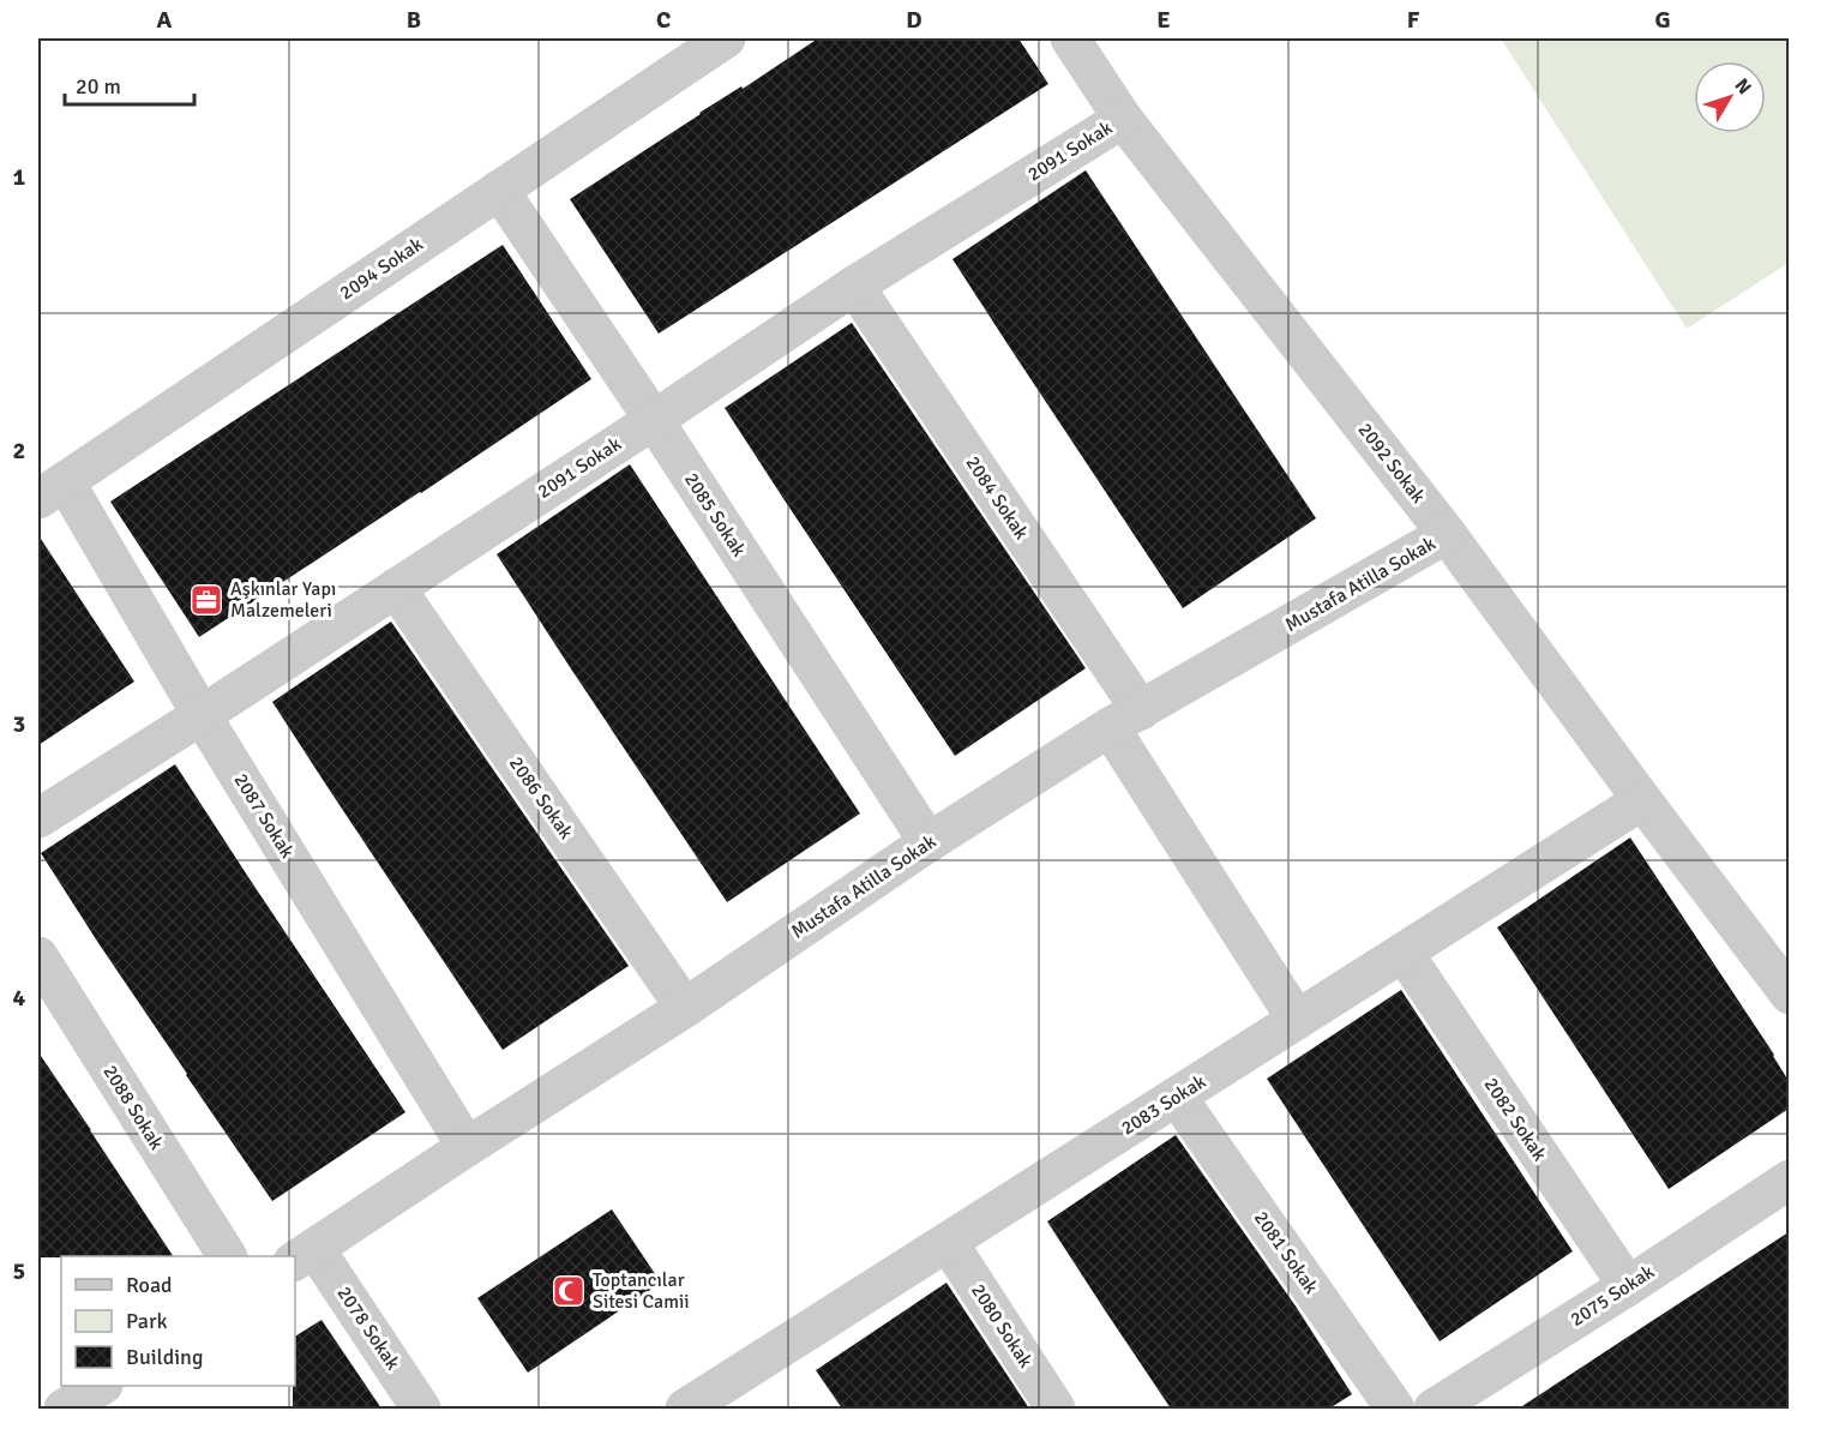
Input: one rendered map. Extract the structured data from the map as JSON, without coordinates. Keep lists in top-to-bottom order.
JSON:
{
  "streets": {
    "street": [
      "2091 Sokak",
      "2094 Sokak",
      "2092 Sokak",
      "2084 Sokak",
      "2085 Sokak",
      "Mustafa Atilla Sokak",
      "2086 Sokak",
      "2087 Sokak",
      "2083 Sokak",
      "2088 Sokak",
      "2082 Sokak",
      "2081 Sokak",
      "2075 Sokak",
      "2080 Sokak",
      "2078 Sokak"
    ]
  },
  "crossings": [
    ["2091 Sokak", "2092 Sokak"],
    ["2091 Sokak", "2084 Sokak"],
    ["2091 Sokak", "2085 Sokak"],
    ["2091 Sokak", "2086 Sokak"],
    ["2091 Sokak", "2087 Sokak"],
    ["2094 Sokak", "2085 Sokak"],
    ["2094 Sokak", "2087 Sokak"],
    ["2092 Sokak", "Mustafa Atilla Sokak"],
    ["2092 Sokak", "2083 Sokak"],
    ["2084 Sokak", "Mustafa Atilla Sokak"],
    ["2084 Sokak", "2083 Sokak"],
    ["2085 Sokak", "Mustafa Atilla Sokak"],
    ["Mustafa Atilla Sokak", "2086 Sokak"],
    ["Mustafa Atilla Sokak", "2087 Sokak"],
    ["Mustafa Atilla Sokak", "2078 Sokak"],
    ["2083 Sokak", "2082 Sokak"],
    ["2083 Sokak", "2081 Sokak"],
    ["2083 Sokak", "2080 Sokak"],
    ["2082 Sokak", "2075 Sokak"]
  ],
  "places": {
    "office": ["Aşkınlar Yapı Malzemeleri"],
    "mosque": ["Toptancılar Sitesi Camii"]
  },
  "legend": ["Road", "Park", "Building"],
  "scale_bar": "20 m",
  "north": "top right",
  "grid": {
    "columns": [
      "A",
      "B",
      "C",
      "D",
      "E",
      "F",
      "G"
    ],
    "rows": [
      "1",
      "2",
      "3",
      "4",
      "5"
    ]
  }
}
